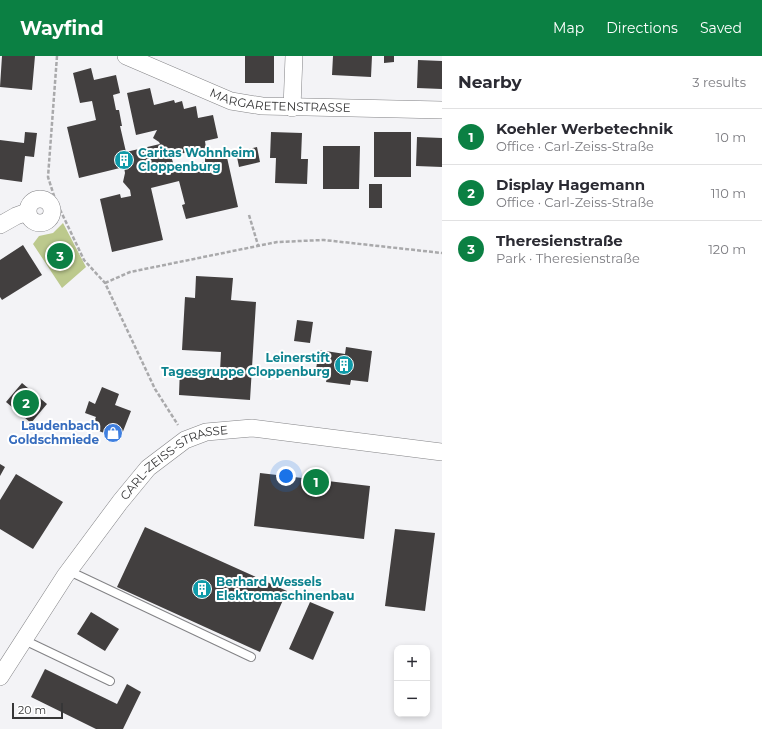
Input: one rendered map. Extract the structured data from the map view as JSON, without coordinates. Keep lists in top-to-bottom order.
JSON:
{
  "streets": {
    "street": ["MARGARETENSTRASSE", "CARL-ZEISS-STRASSE"]
  },
  "places": {
    "building": ["Caritas Wohnheim Cloppenburg", "Leinerstift Tagesgruppe Cloppenburg", "Berhard Wessels Elektromaschinenbau"],
    "shop": ["Laudenbach Goldschmiede"]
  },
  "scale_bar": "20 m",
  "page": {
    "header": "Wayfind",
    "nav": ["Map", "Directions", "Saved"],
    "heading": ["Nearby", "3 results"],
    "list": [
      {
        "mark": "1",
        "name": "Koehler Werbetechnik",
        "note": "Office · Carl-Zeiss-Straße",
        "value": "10 m"
      },
      {
        "mark": "2",
        "name": "Display Hagemann",
        "note": "Office · Carl-Zeiss-Straße",
        "value": "110 m"
      },
      {
        "mark": "3",
        "name": "Theresienstraße",
        "note": "Park · Theresienstraße",
        "value": "120 m"
      }
    ],
    "pins": ["3", "2", "1"],
    "map_buttons": ["+", "−"],
    "scale": "20 m"
  }
}
